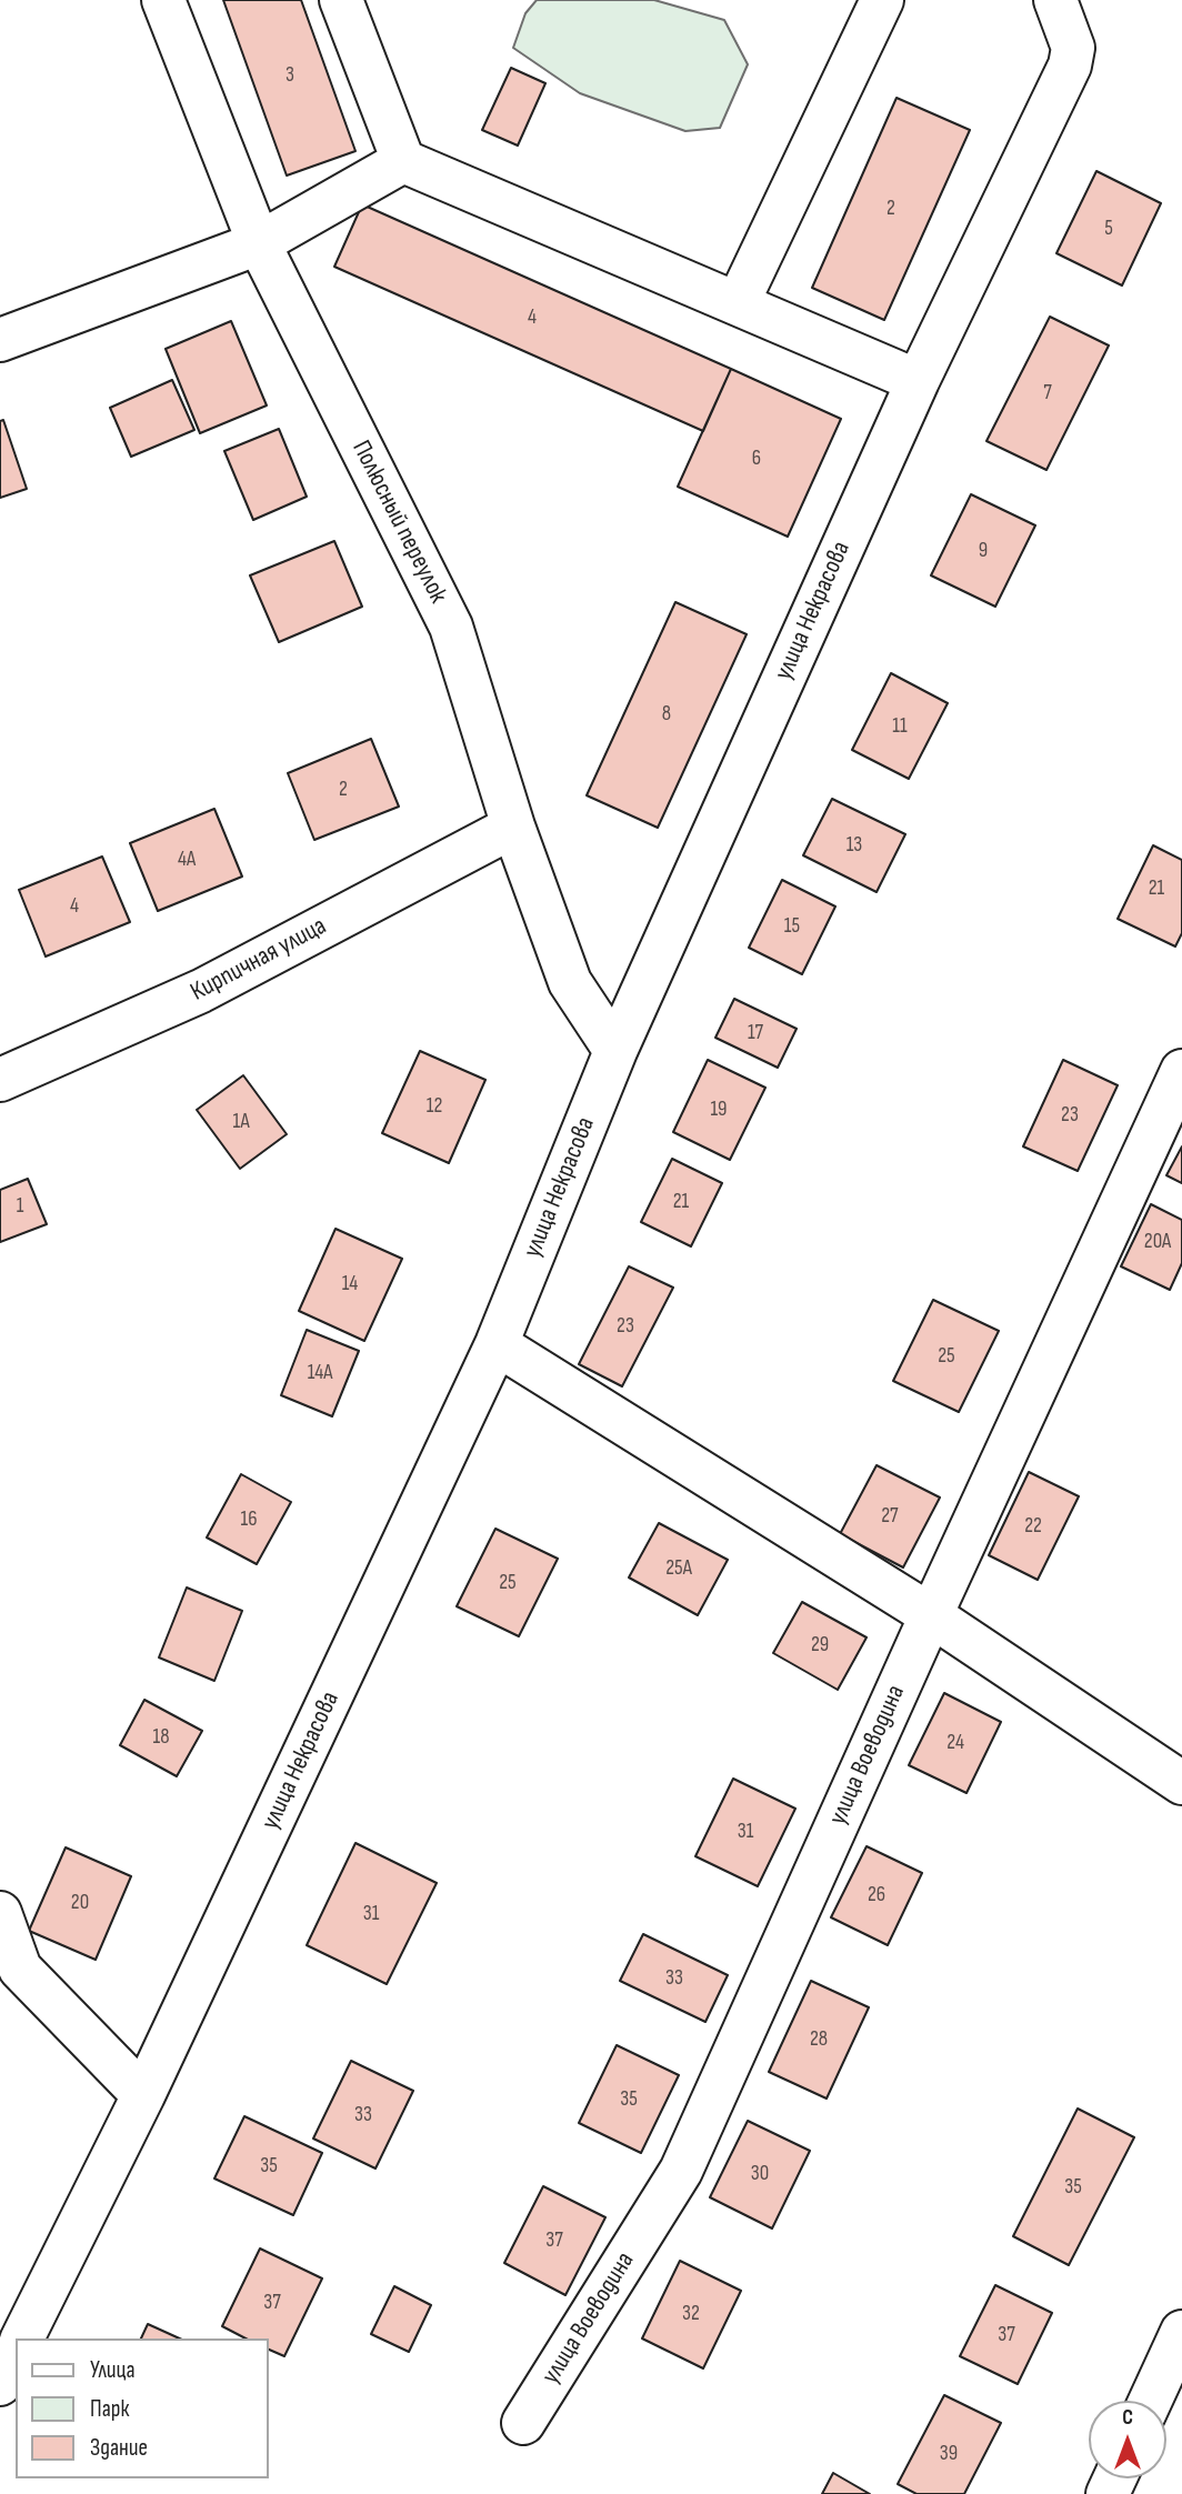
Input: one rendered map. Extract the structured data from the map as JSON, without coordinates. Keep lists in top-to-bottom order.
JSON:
{
  "streets": {
    "street": [
      "Полюсный переулок",
      "улица Некрасова",
      "Кирпичная улица",
      "улица Воеводина"
    ]
  },
  "crossings": [
    ["Полюсный переулок", "улица Некрасова"],
    ["Полюсный переулок", "Кирпичная улица"]
  ],
  "house_numbers": [
    "3",
    "2",
    "5",
    "4",
    "7",
    "6",
    "9",
    "8",
    "11",
    "2",
    "13",
    "4А",
    "21",
    "4",
    "15",
    "17",
    "12",
    "19",
    "23",
    "1А",
    "21",
    "1",
    "20А",
    "14",
    "23",
    "25",
    "14А",
    "27",
    "16",
    "22",
    "25А",
    "25",
    "29",
    "18",
    "24",
    "31",
    "26",
    "20",
    "31",
    "33",
    "28",
    "35",
    "33",
    "35",
    "30",
    "35",
    "37",
    "37",
    "32",
    "37",
    "39"
  ],
  "legend": ["Улица", "Парк", "Здание"],
  "north": "top"
}
